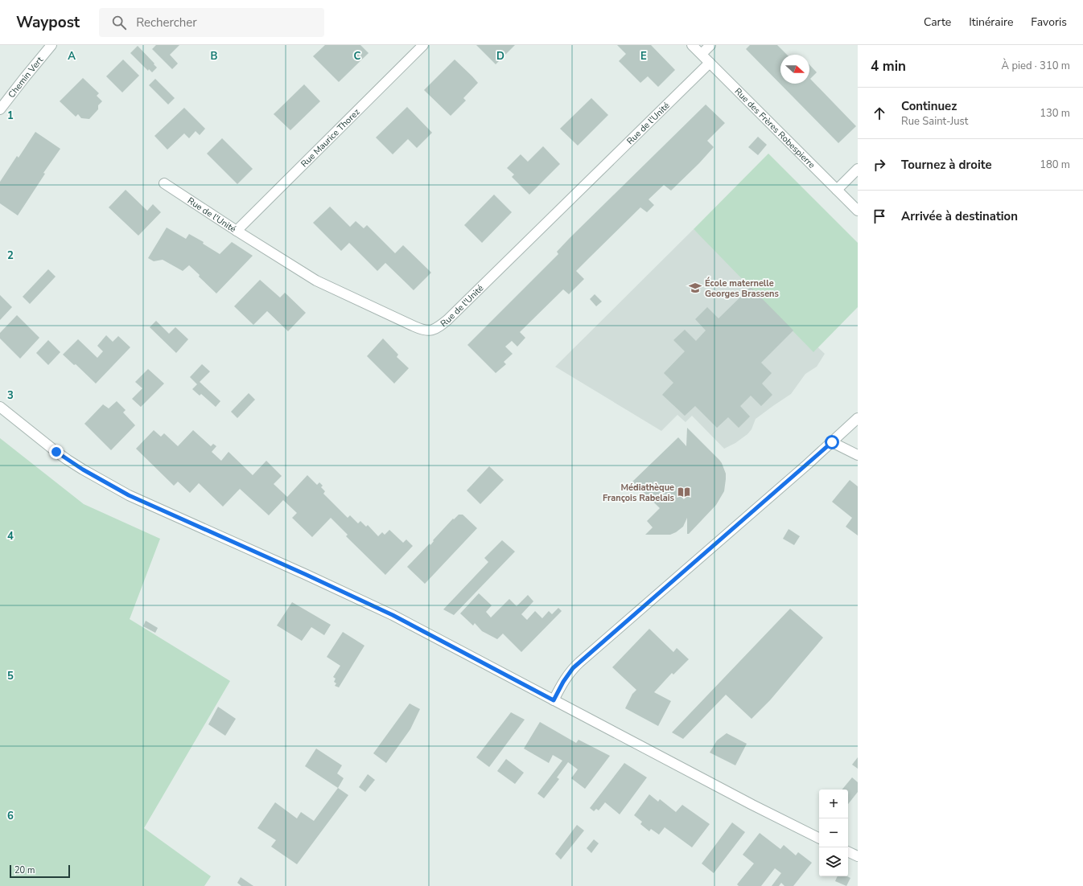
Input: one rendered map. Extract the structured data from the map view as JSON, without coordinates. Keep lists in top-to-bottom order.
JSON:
{
  "streets": {
    "street": [
      "Chemin Vert",
      "Rue de l'Unité",
      "Rue des Frères Robespierre",
      "Rue Maurice Thorez"
    ]
  },
  "crossings": [
    ["Rue de l'Unité", "Rue des Frères Robespierre"],
    ["Rue de l'Unité", "Rue Maurice Thorez"]
  ],
  "places": {
    "school or university": ["École maternelle Georges Brassens"],
    "library": ["Médiathèque François Rabelais"]
  },
  "scale_bar": "20 m",
  "north": "right",
  "page": {
    "header": "Waypost",
    "search": "Rechercher",
    "nav": ["Carte", "Itinéraire", "Favoris"],
    "heading": ["4 min", "À pied · 310 m"],
    "list": [
      ["Continuez", "Rue Saint-Just", "130 m"],
      ["Tournez à droite", "180 m"],
      "Arrivée à destination"
    ],
    "map_buttons": ["+", "−"],
    "scale": "20 m"
  },
  "grid": {
    "columns": [
      "A",
      "B",
      "C",
      "D",
      "E"
    ],
    "rows": [
      "1",
      "2",
      "3",
      "4",
      "5",
      "6"
    ]
  }
}
